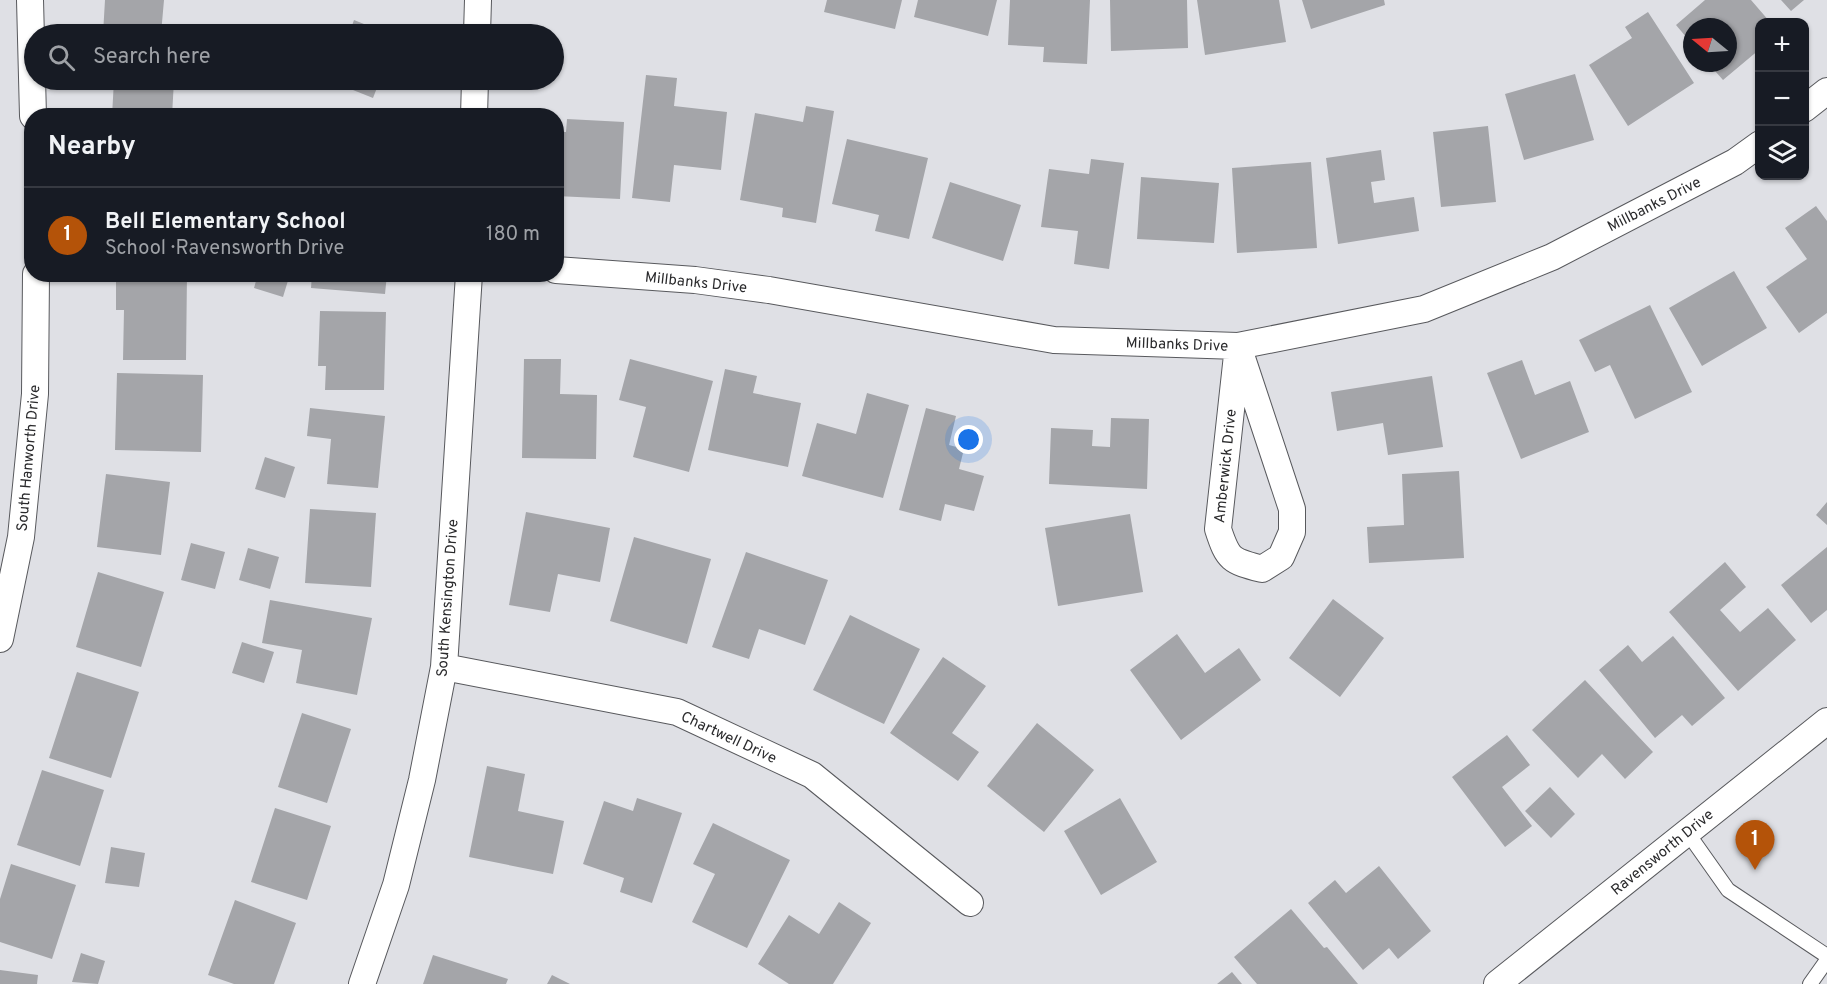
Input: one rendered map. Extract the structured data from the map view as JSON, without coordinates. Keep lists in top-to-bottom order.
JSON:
{
  "streets": {
    "street": [
      "Millbanks Drive",
      "South Hanworth Drive",
      "Amberwick Drive",
      "South Kensington Drive",
      "Chartwell Drive",
      "Ravensworth Drive"
    ]
  },
  "crossings": [
    ["Millbanks Drive", "Amberwick Drive"],
    ["South Kensington Drive", "Chartwell Drive"]
  ],
  "north": "left",
  "page": {
    "map_buttons": ["+", "−"],
    "search": "Search here",
    "heading": "Nearby",
    "list": [
      {
        "mark": "1",
        "name": "Bell Elementary School",
        "note": "School · Ravensworth Drive",
        "value": "180 m"
      }
    ],
    "pins": "1"
  }
}
